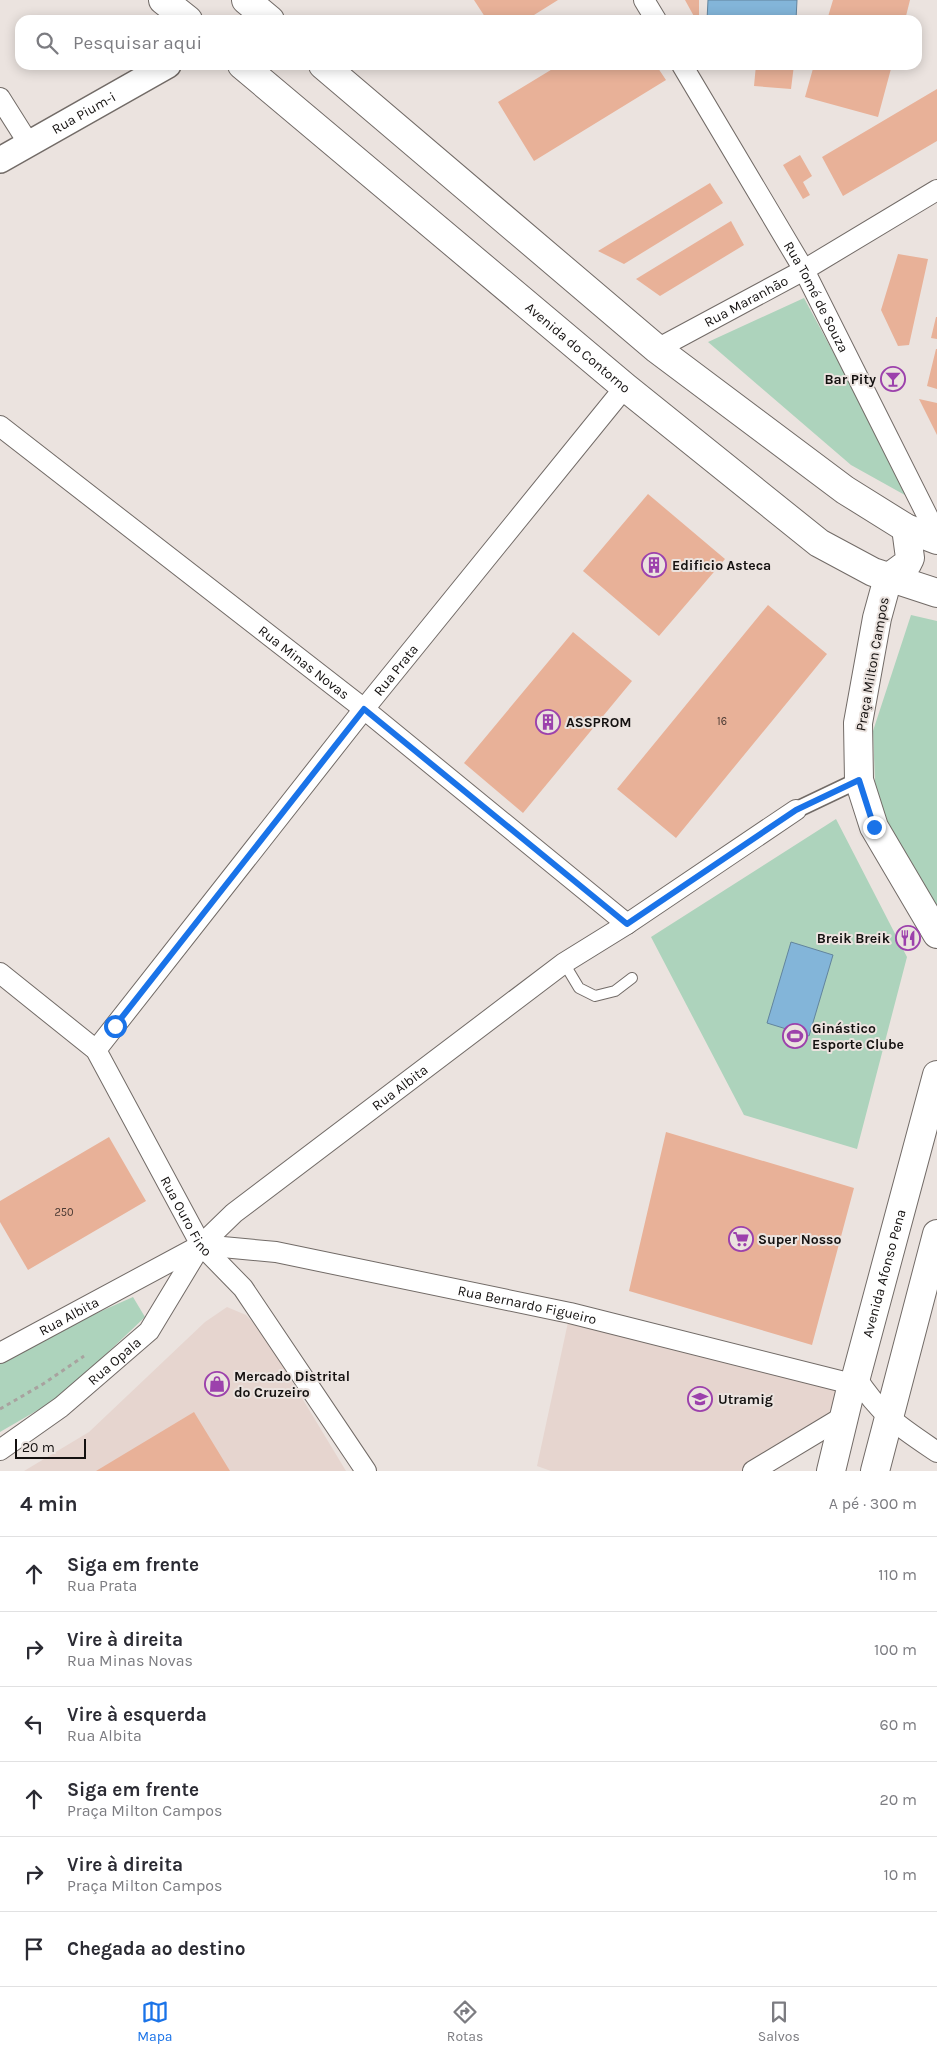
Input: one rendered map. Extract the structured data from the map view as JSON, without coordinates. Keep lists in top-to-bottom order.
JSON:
{
  "streets": {
    "main road": ["Avenida do Contorno", "Praça Milton Campos", "Avenida Afonso Pena"],
    "street": [
      "Rua Pium-i",
      "Rua Tomé de Souza",
      "Rua Maranhão",
      "Rua Minas Novas",
      "Rua Prata",
      "Rua Albita",
      "Rua Ouro Fino",
      "Rua Bernardo Figueiro",
      "Rua Opala"
    ]
  },
  "crossings": [
    ["Rua Tomé de Souza", "Rua Maranhão"],
    ["Avenida do Contorno", "Praça Milton Campos"],
    ["Avenida do Contorno", "Rua Prata"],
    ["Rua Minas Novas", "Rua Prata"],
    ["Rua Minas Novas", "Rua Albita"],
    ["Rua Prata", "Rua Ouro Fino"],
    ["Rua Albita", "Rua Ouro Fino"],
    ["Rua Albita", "Rua Bernardo Figueiro"],
    ["Rua Albita", "Rua Opala"],
    ["Rua Ouro Fino", "Rua Bernardo Figueiro"],
    ["Rua Ouro Fino", "Rua Opala"],
    ["Avenida Afonso Pena", "Rua Bernardo Figueiro"],
    ["Rua Bernardo Figueiro", "Rua Opala"]
  ],
  "places": {
    "bar": ["Bar Pity"],
    "building": ["Edificio Asteca", "ASSPROM"],
    "restaurant": ["Breik Breik"],
    "sports": ["Ginástico Esporte Clube"],
    "supermarket": ["Super Nosso"],
    "shop": ["Mercado Distrital do Cruzeiro"],
    "school or university": ["Utramig"]
  },
  "house_numbers": ["16", "250"],
  "scale_bar": "20 m",
  "page": {
    "search": "Pesquisar aqui",
    "scale": "20 m",
    "heading": ["4 min", "A pé · 300 m"],
    "list": [
      ["Siga em frente", "Rua Prata", "110 m"],
      ["Vire à direita", "Rua Minas Novas", "100 m"],
      ["Vire à esquerda", "Rua Albita", "60 m"],
      ["Siga em frente", "Praça Milton Campos", "20 m"],
      ["Vire à direita", "Praça Milton Campos", "10 m"],
      "Chegada ao destino"
    ],
    "nav": ["Mapa", "Rotas", "Salvos"]
  }
}
